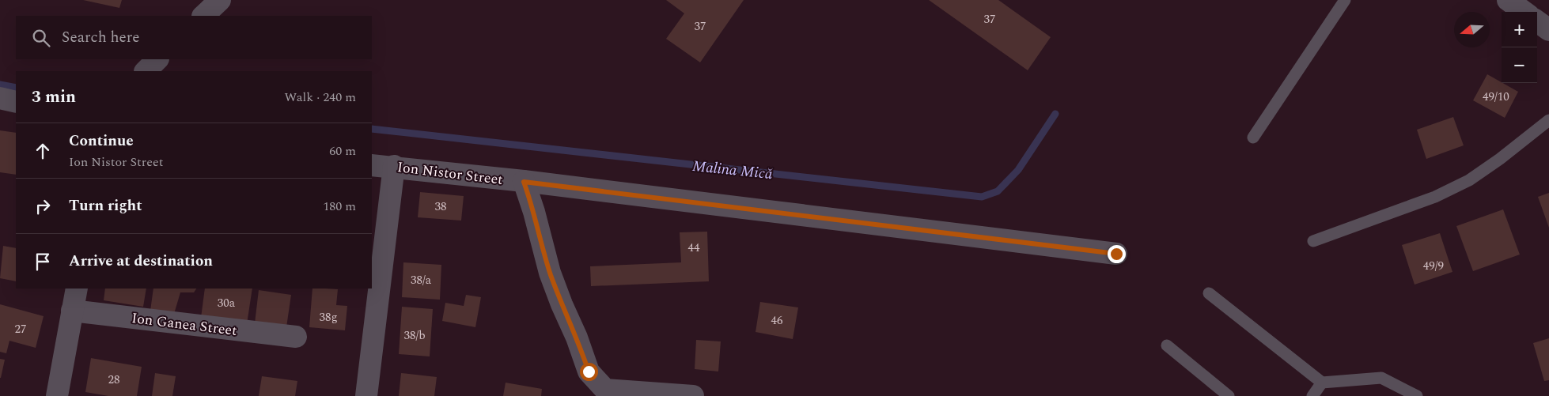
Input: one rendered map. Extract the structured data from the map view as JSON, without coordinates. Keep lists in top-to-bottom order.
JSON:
{
  "streets": {
    "street": ["Ion Nistor Street", "Ion Ganea Street"]
  },
  "water": ["Malina Mică"],
  "house_numbers": [
    "37",
    "37",
    "49/10",
    "38",
    "44",
    "49/9",
    "38/a",
    "30a",
    "38g",
    "46",
    "27",
    "38/b",
    "28"
  ],
  "north": "left",
  "page": {
    "map_buttons": ["+", "−"],
    "search": "Search here",
    "heading": ["3 min", "Walk · 240 m"],
    "list": [
      ["Continue", "Ion Nistor Street", "60 m"],
      ["Turn right", "180 m"],
      "Arrive at destination"
    ]
  }
}
